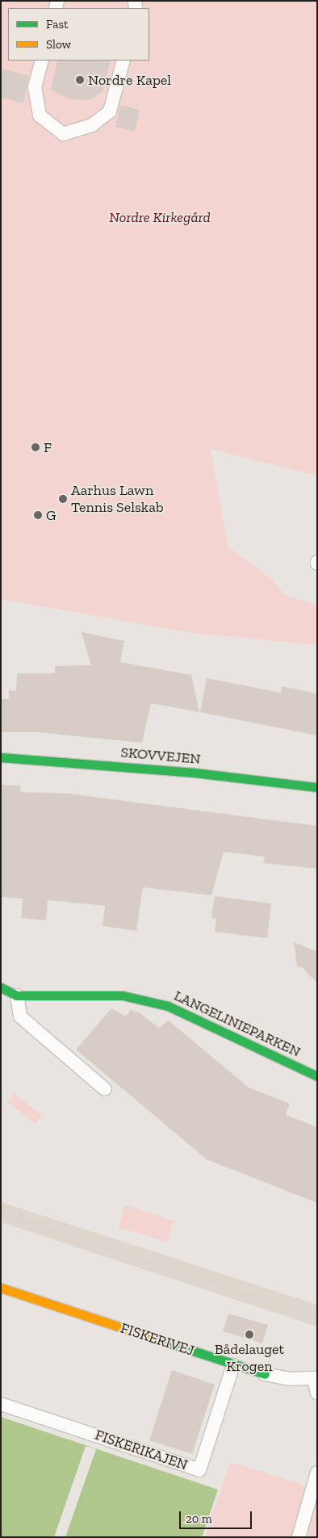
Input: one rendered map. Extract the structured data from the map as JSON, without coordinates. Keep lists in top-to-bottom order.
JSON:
{
  "streets": {
    "street": ["SKOVVEJEN", "LANGELINIEPARKEN", "FISKERIVEJ"],
    "lane": ["FISKERIKAJEN"]
  },
  "crossings": [
    ["FISKERIVEJ", "FISKERIKAJEN"]
  ],
  "parks": ["Nordre Kirkegård"],
  "places": [
    "Nordre Kapel",
    "F",
    "Aarhus Lawn Tennis Selskab",
    "G",
    "Bådelauget Krogen"
  ],
  "legend": ["Fast", "Slow"],
  "scale_bar": "20 m"
}
